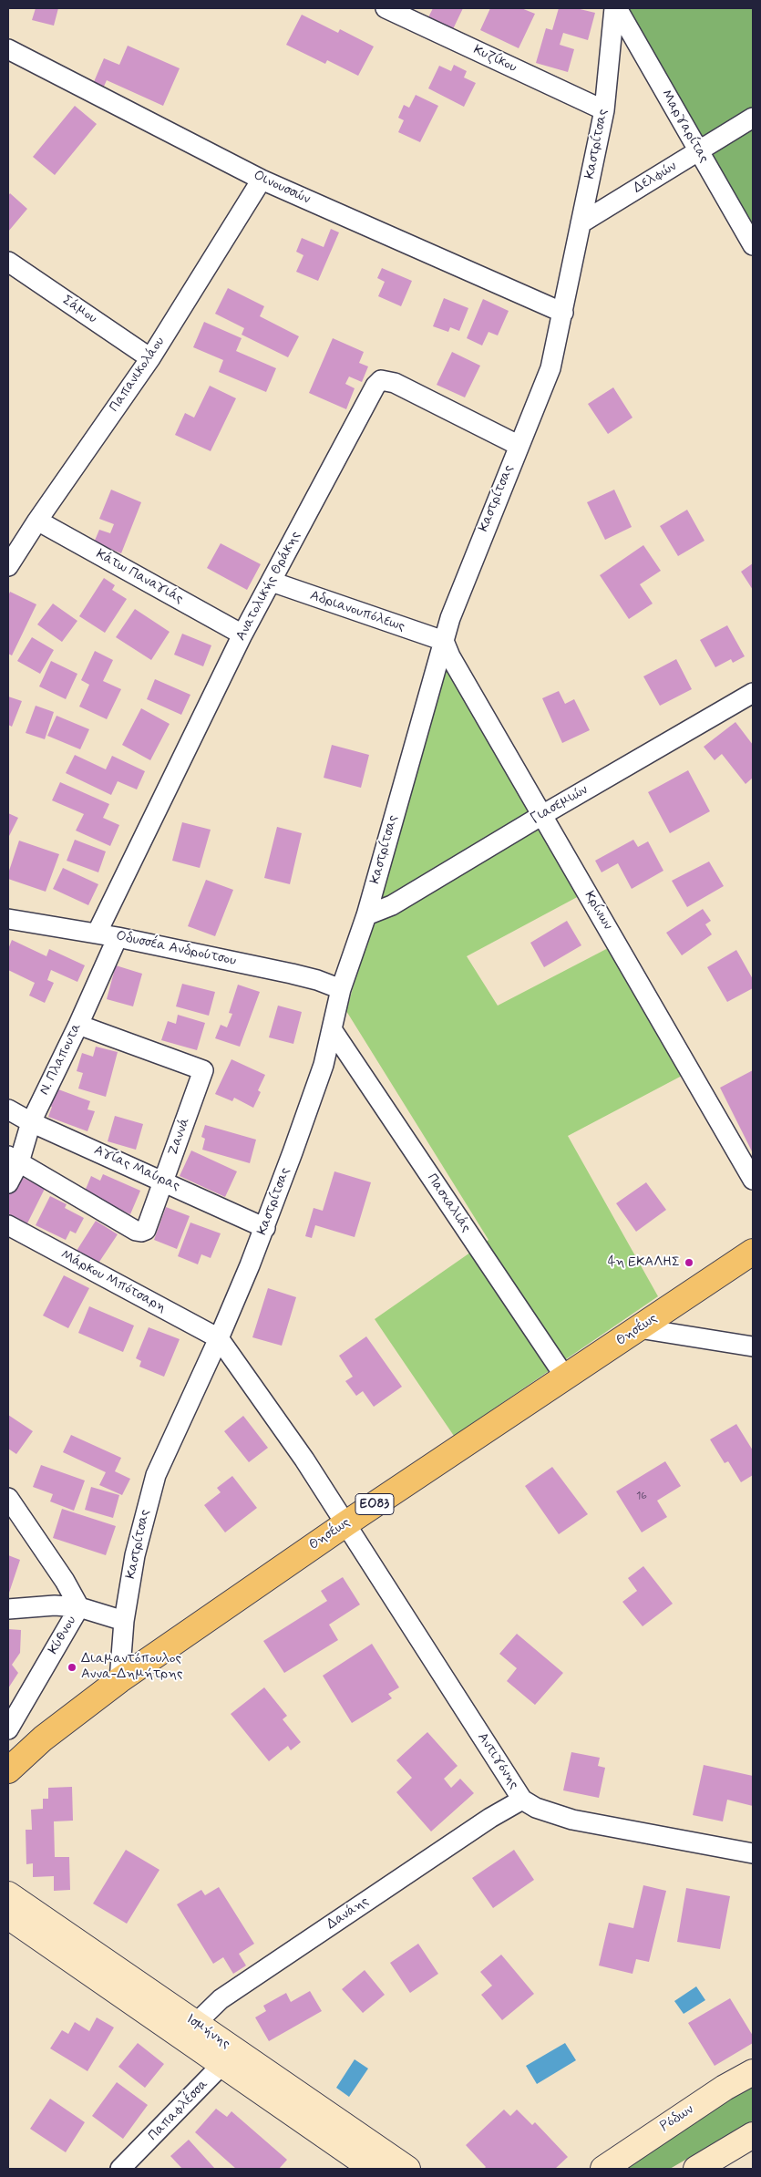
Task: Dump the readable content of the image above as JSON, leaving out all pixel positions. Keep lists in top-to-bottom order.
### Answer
{
  "streets": {
    "main road": ["Θησέως", "ΕΟ83"],
    "street": [
      "Κυζίκου",
      "Μαργαρίτας",
      "Καστρίτσας",
      "Δελφών",
      "Οινουσσών",
      "Σάμου",
      "Παπανικολάου",
      "Κάτω Παναγιάς",
      "Ανατολικής Θράκης",
      "Αδριανουπόλεως",
      "Γιασεμιών",
      "Κρίνων",
      "Οδυσσέα Ανδρούτσου",
      "Ν. Πλαπουτα",
      "Ζαννά",
      "Αγίας Μαύρας",
      "Πασχαλιάς",
      "Μάρκου Μπότσαρη",
      "Κύθνου",
      "Αντιγόνης",
      "Δανάης",
      "Ισμήνης",
      "Παπαφλέσσα",
      "Ρόδων"
    ]
  },
  "crossings": [
    ["Κυζίκου", "Καστρίτσας"],
    ["Μαργαρίτας", "Καστρίτσας"],
    ["Μαργαρίτας", "Δελφών"],
    ["Καστρίτσας", "Δελφών"],
    ["Καστρίτσας", "Οινουσσών"],
    ["Καστρίτσας", "Ανατολικής Θράκης"],
    ["Καστρίτσας", "Αδριανουπόλεως"],
    ["Καστρίτσας", "Γιασεμιών"],
    ["Καστρίτσας", "Κρίνων"],
    ["Καστρίτσας", "Οδυσσέα Ανδρούτσου"],
    ["Καστρίτσας", "Αγίας Μαύρας"],
    ["Καστρίτσας", "Πασχαλιάς"],
    ["Καστρίτσας", "Μάρκου Μπότσαρη"],
    ["Καστρίτσας", "Θησέως"],
    ["Καστρίτσας", "Αντιγόνης"],
    ["Οινουσσών", "Παπανικολάου"],
    ["Σάμου", "Παπανικολάου"],
    ["Παπανικολάου", "Κάτω Παναγιάς"],
    ["Κάτω Παναγιάς", "Ανατολικής Θράκης"],
    ["Ανατολικής Θράκης", "Αδριανουπόλεως"],
    ["Ανατολικής Θράκης", "Οδυσσέα Ανδρούτσου"],
    ["Αδριανουπόλεως", "Κρίνων"],
    ["Γιασεμιών", "Κρίνων"],
    ["Οδυσσέα Ανδρούτσου", "Ν. Πλαπουτα"],
    ["Ν. Πλαπουτα", "Ζαννά"],
    ["Ν. Πλαπουτα", "Αγίας Μαύρας"],
    ["Ζαννά", "Αγίας Μαύρας"],
    ["Πασχαλιάς", "Θησέως"],
    ["Μάρκου Μπότσαρη", "Αντιγόνης"],
    ["Θησέως", "Αντιγόνης"],
    ["Αντιγόνης", "Δανάης"],
    ["Δανάης", "Ισμήνης"],
    ["Ισμήνης", "Παπαφλέσσα"]
  ],
  "places": ["4η ΕΚΑΛΗΣ", "Διαμαντόπουλος Αννα-Δημήτρης"],
  "house_numbers": ["16"]
}
